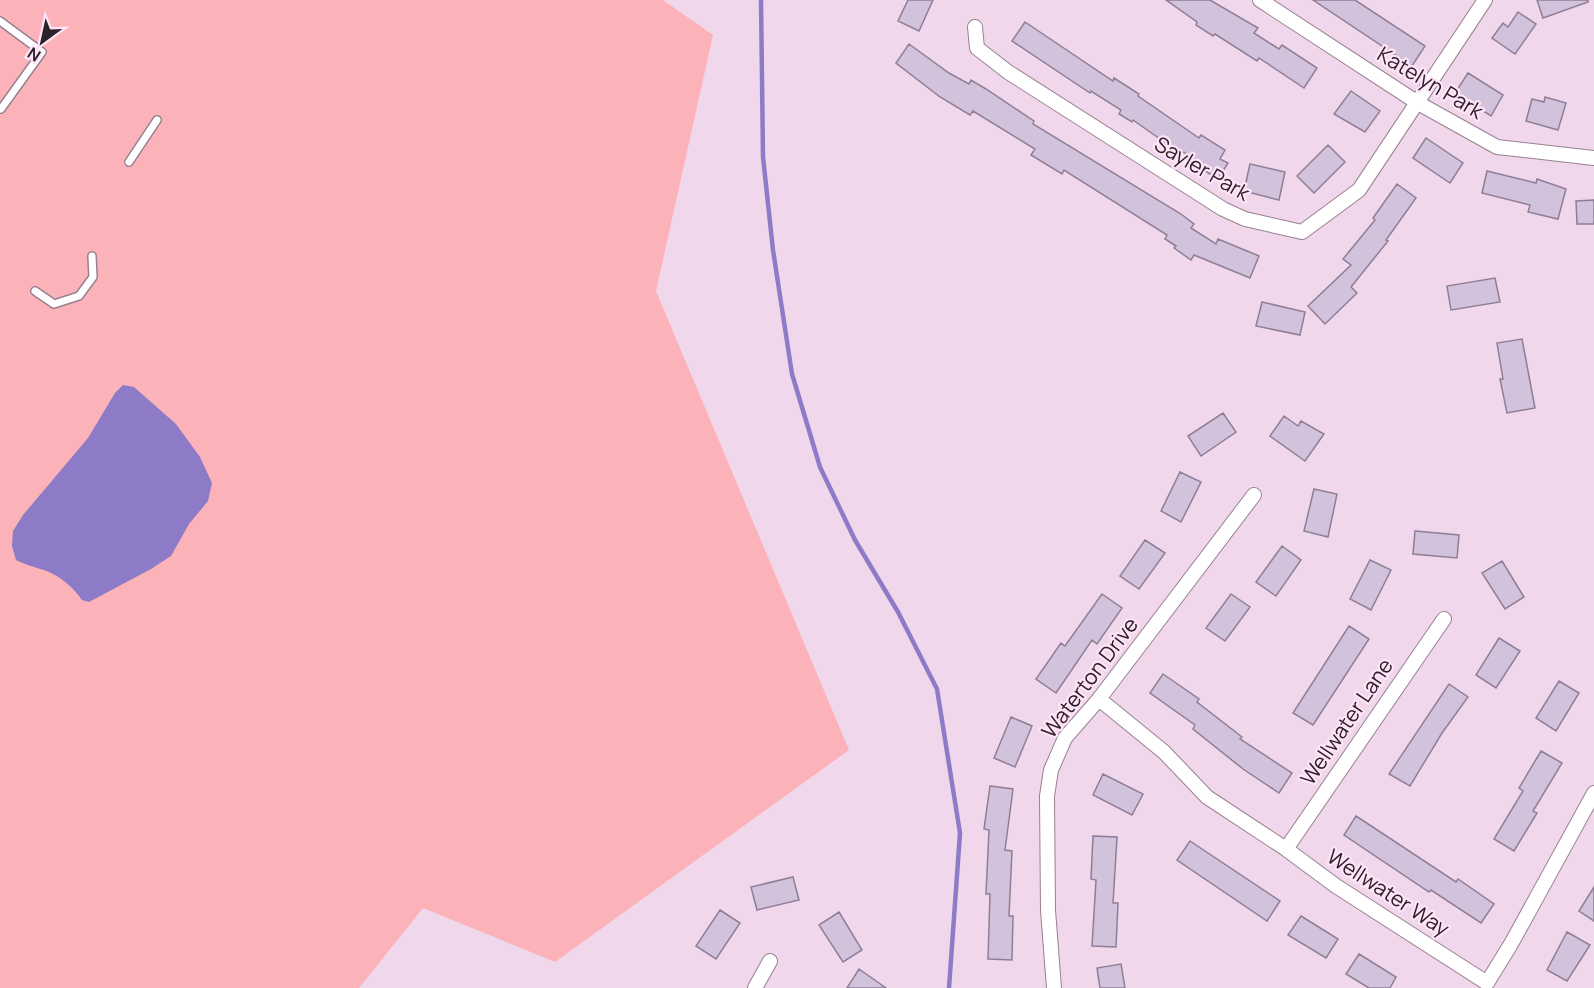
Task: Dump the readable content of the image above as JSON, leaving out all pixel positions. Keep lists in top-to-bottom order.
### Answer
{
  "streets": {
    "street": [
      "Katelyn Park",
      "Sayler Park",
      "Waterton Drive",
      "Wellwater Lane",
      "Wellwater Way"
    ]
  },
  "crossings": [
    ["Katelyn Park", "Sayler Park"],
    ["Waterton Drive", "Wellwater Way"],
    ["Wellwater Lane", "Wellwater Way"]
  ],
  "north": "bottom left"
}
